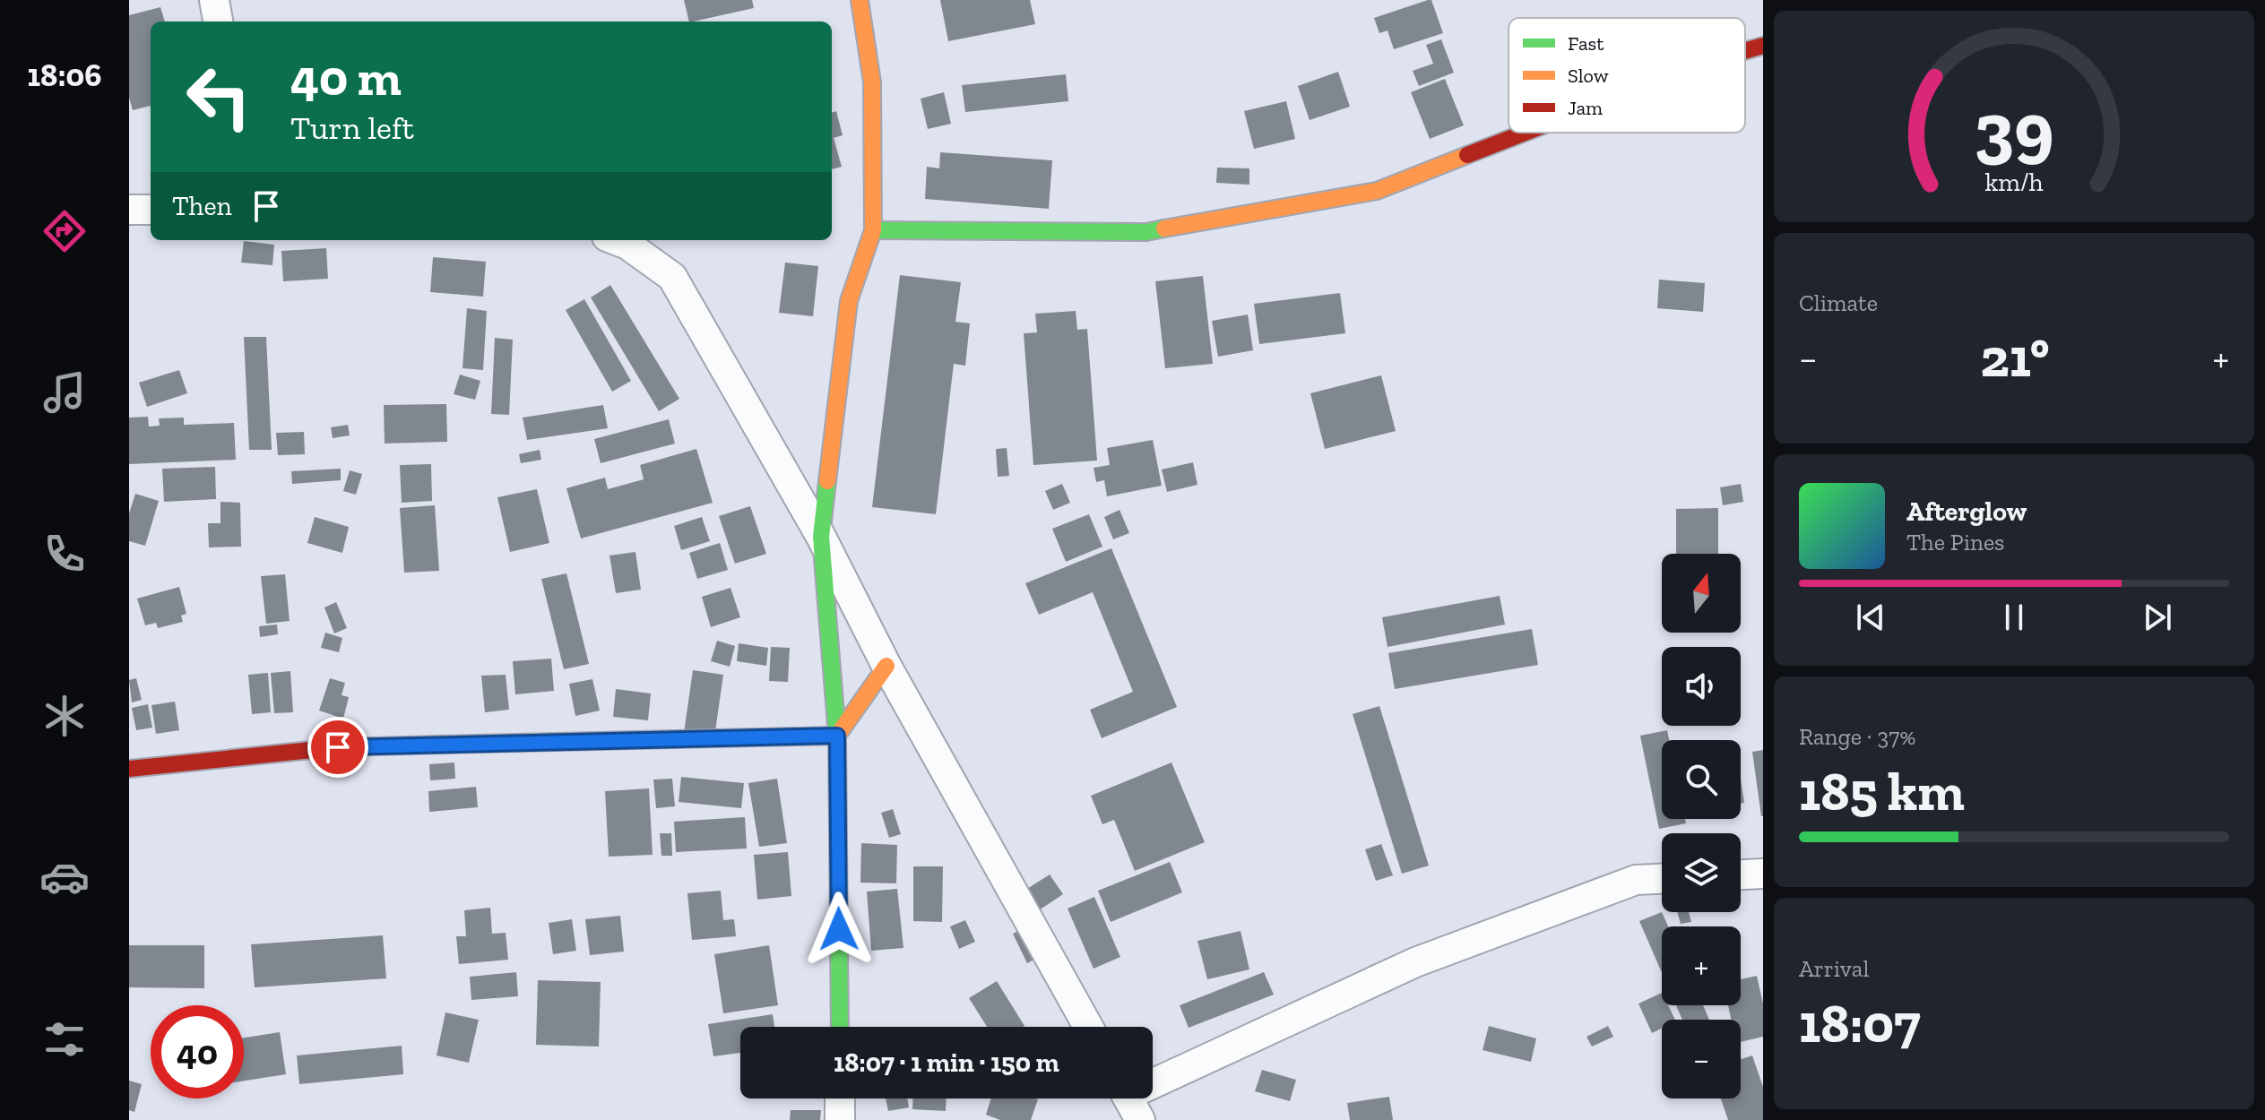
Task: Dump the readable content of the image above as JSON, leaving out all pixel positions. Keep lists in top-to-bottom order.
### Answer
{
  "legend": ["Fast", "Slow", "Jam"],
  "north": "top",
  "page": {
    "tabs": "18:06",
    "turn": ["40 m", "Turn left"],
    "then": "Then",
    "tile": [
      "Climate",
      ["Range · 37%", "185 km"],
      ["Arrival", "18:07"]
    ],
    "heat": ["−", "21°", "+"],
    "song": ["Afterglow", "The Pines"],
    "map_buttons": ["+", "−"],
    "limit": "40",
    "trip": "18:07 · 1 min · 150 m",
    "gauge": ["39", "km/h"]
  }
}
